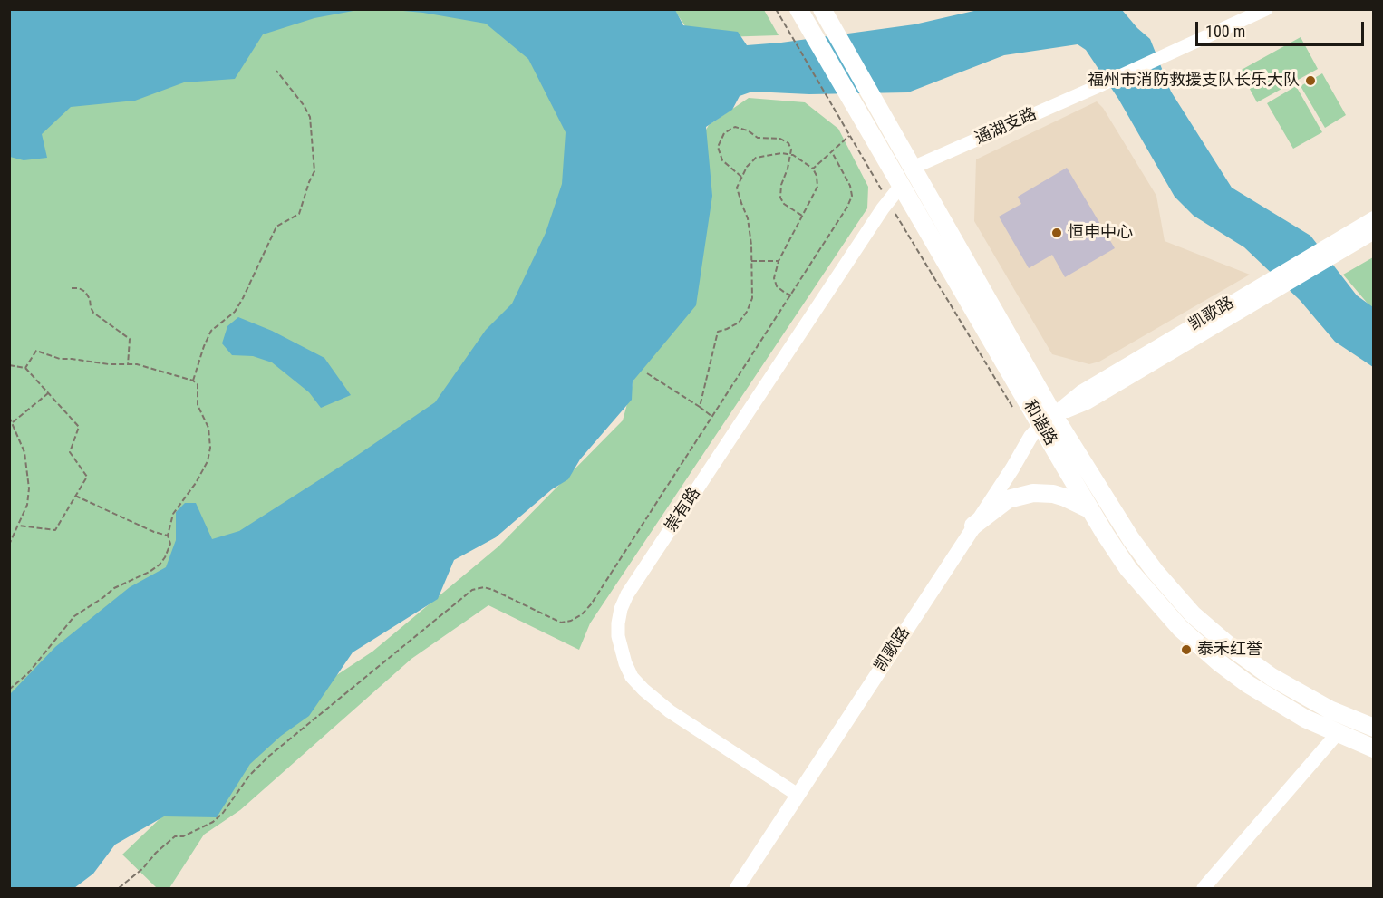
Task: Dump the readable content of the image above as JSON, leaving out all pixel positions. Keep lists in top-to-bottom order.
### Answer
{
  "streets": {
    "main road": ["凯歌路", "和谐路"],
    "street": ["通湖支路", "崇有路"]
  },
  "crossings": [
    ["通湖支路", "和谐路"],
    ["凯歌路", "和谐路"],
    ["凯歌路", "崇有路"],
    ["和谐路", "崇有路"]
  ],
  "places": ["福州市消防救援支队长乐大队", "恒申中心", "泰禾红誉"],
  "scale_bar": "100 m"
}
